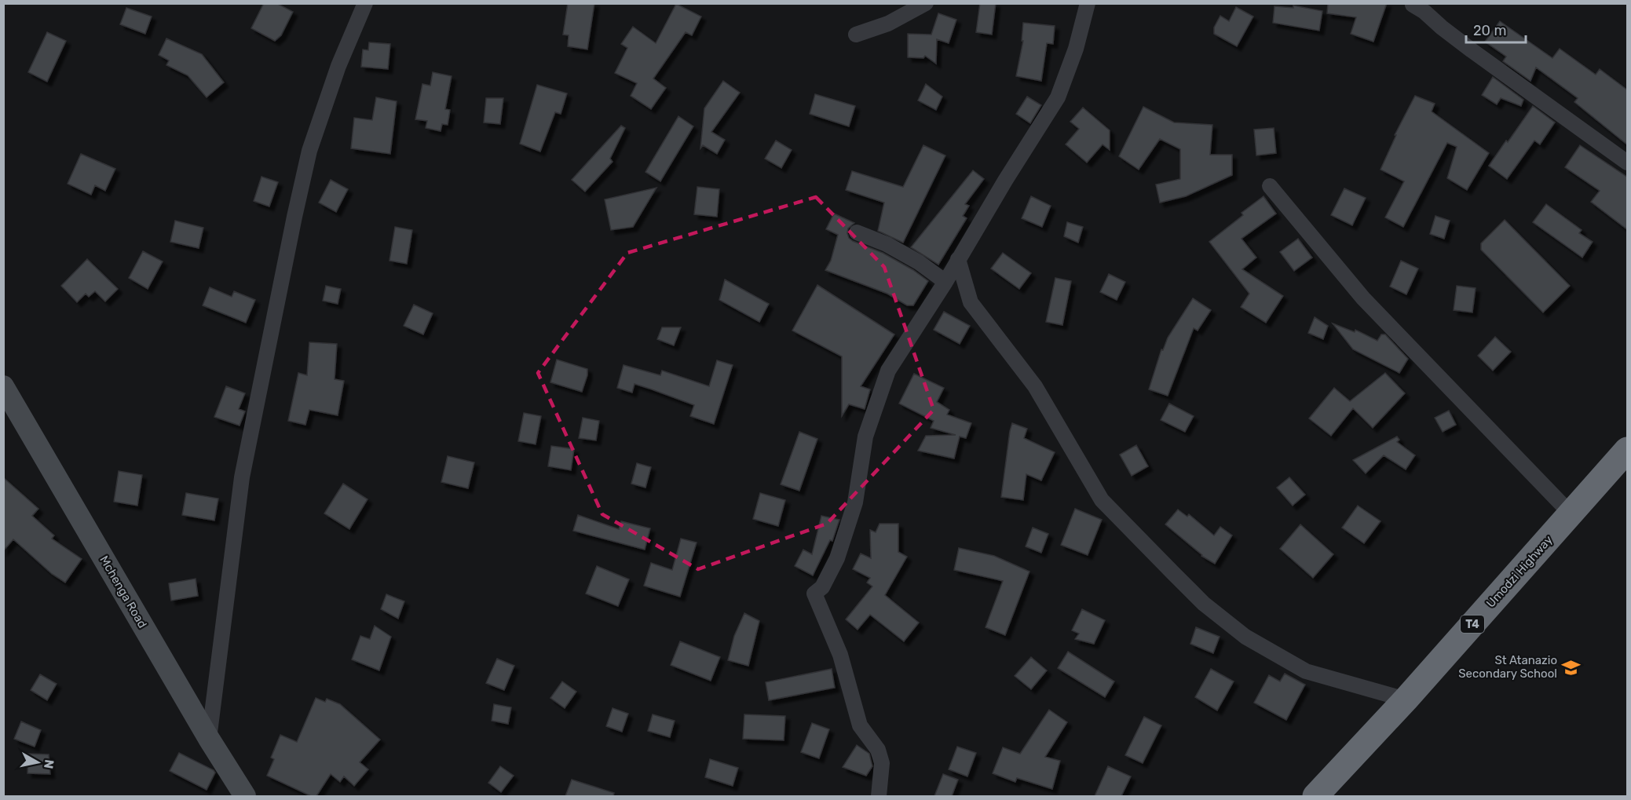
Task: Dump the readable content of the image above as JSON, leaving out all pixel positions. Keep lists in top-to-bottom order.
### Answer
{
  "streets": {
    "highway": ["Umodzi Highway", "T4"],
    "street": ["Mchenga Road"]
  },
  "places": {
    "school or university": ["St Atanazio Secondary School"]
  },
  "scale_bar": "20 m",
  "north": "right"
}
